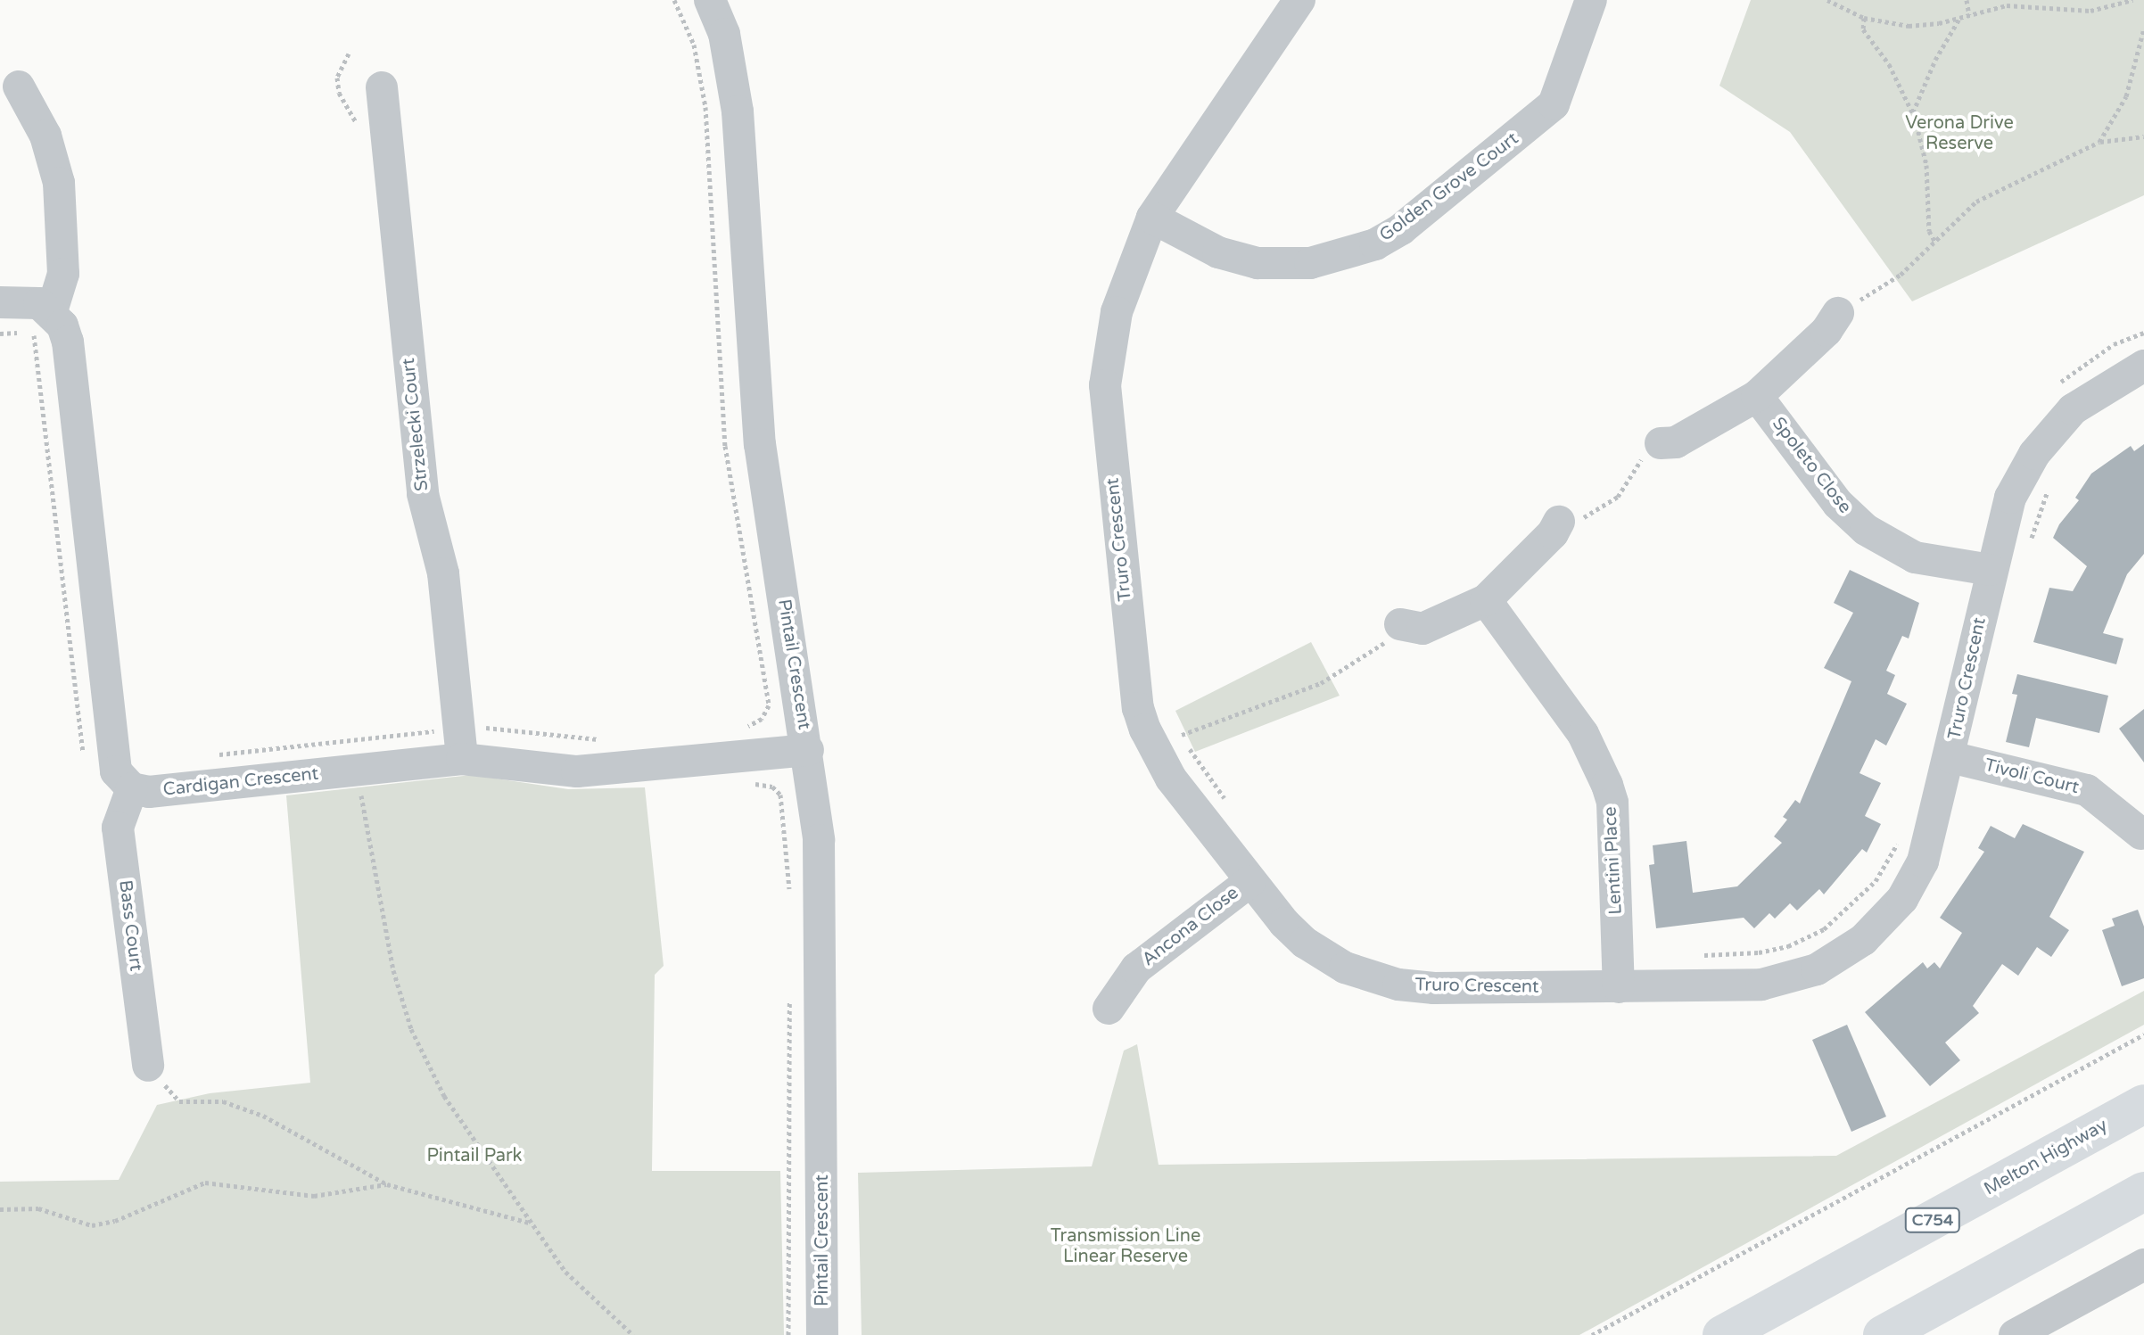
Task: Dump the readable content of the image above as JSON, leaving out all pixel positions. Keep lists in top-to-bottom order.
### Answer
{
  "streets": {
    "highway": ["Melton Highway", "C754"],
    "street": [
      "Golden Grove Court",
      "Strzelecki Court",
      "Spoleto Close",
      "Truro Crescent",
      "Pintail Crescent",
      "Tivoli Court",
      "Cardigan Crescent",
      "Lentini Place",
      "Bass Court",
      "Ancona Close"
    ]
  },
  "crossings": [
    ["Golden Grove Court", "Truro Crescent"],
    ["Strzelecki Court", "Cardigan Crescent"],
    ["Spoleto Close", "Truro Crescent"],
    ["Truro Crescent", "Tivoli Court"],
    ["Truro Crescent", "Lentini Place"],
    ["Truro Crescent", "Ancona Close"],
    ["Pintail Crescent", "Cardigan Crescent"],
    ["Cardigan Crescent", "Bass Court"]
  ],
  "parks": ["Verona Drive Reserve", "Pintail Park", "Transmission Line Linear Reserve"]
}
